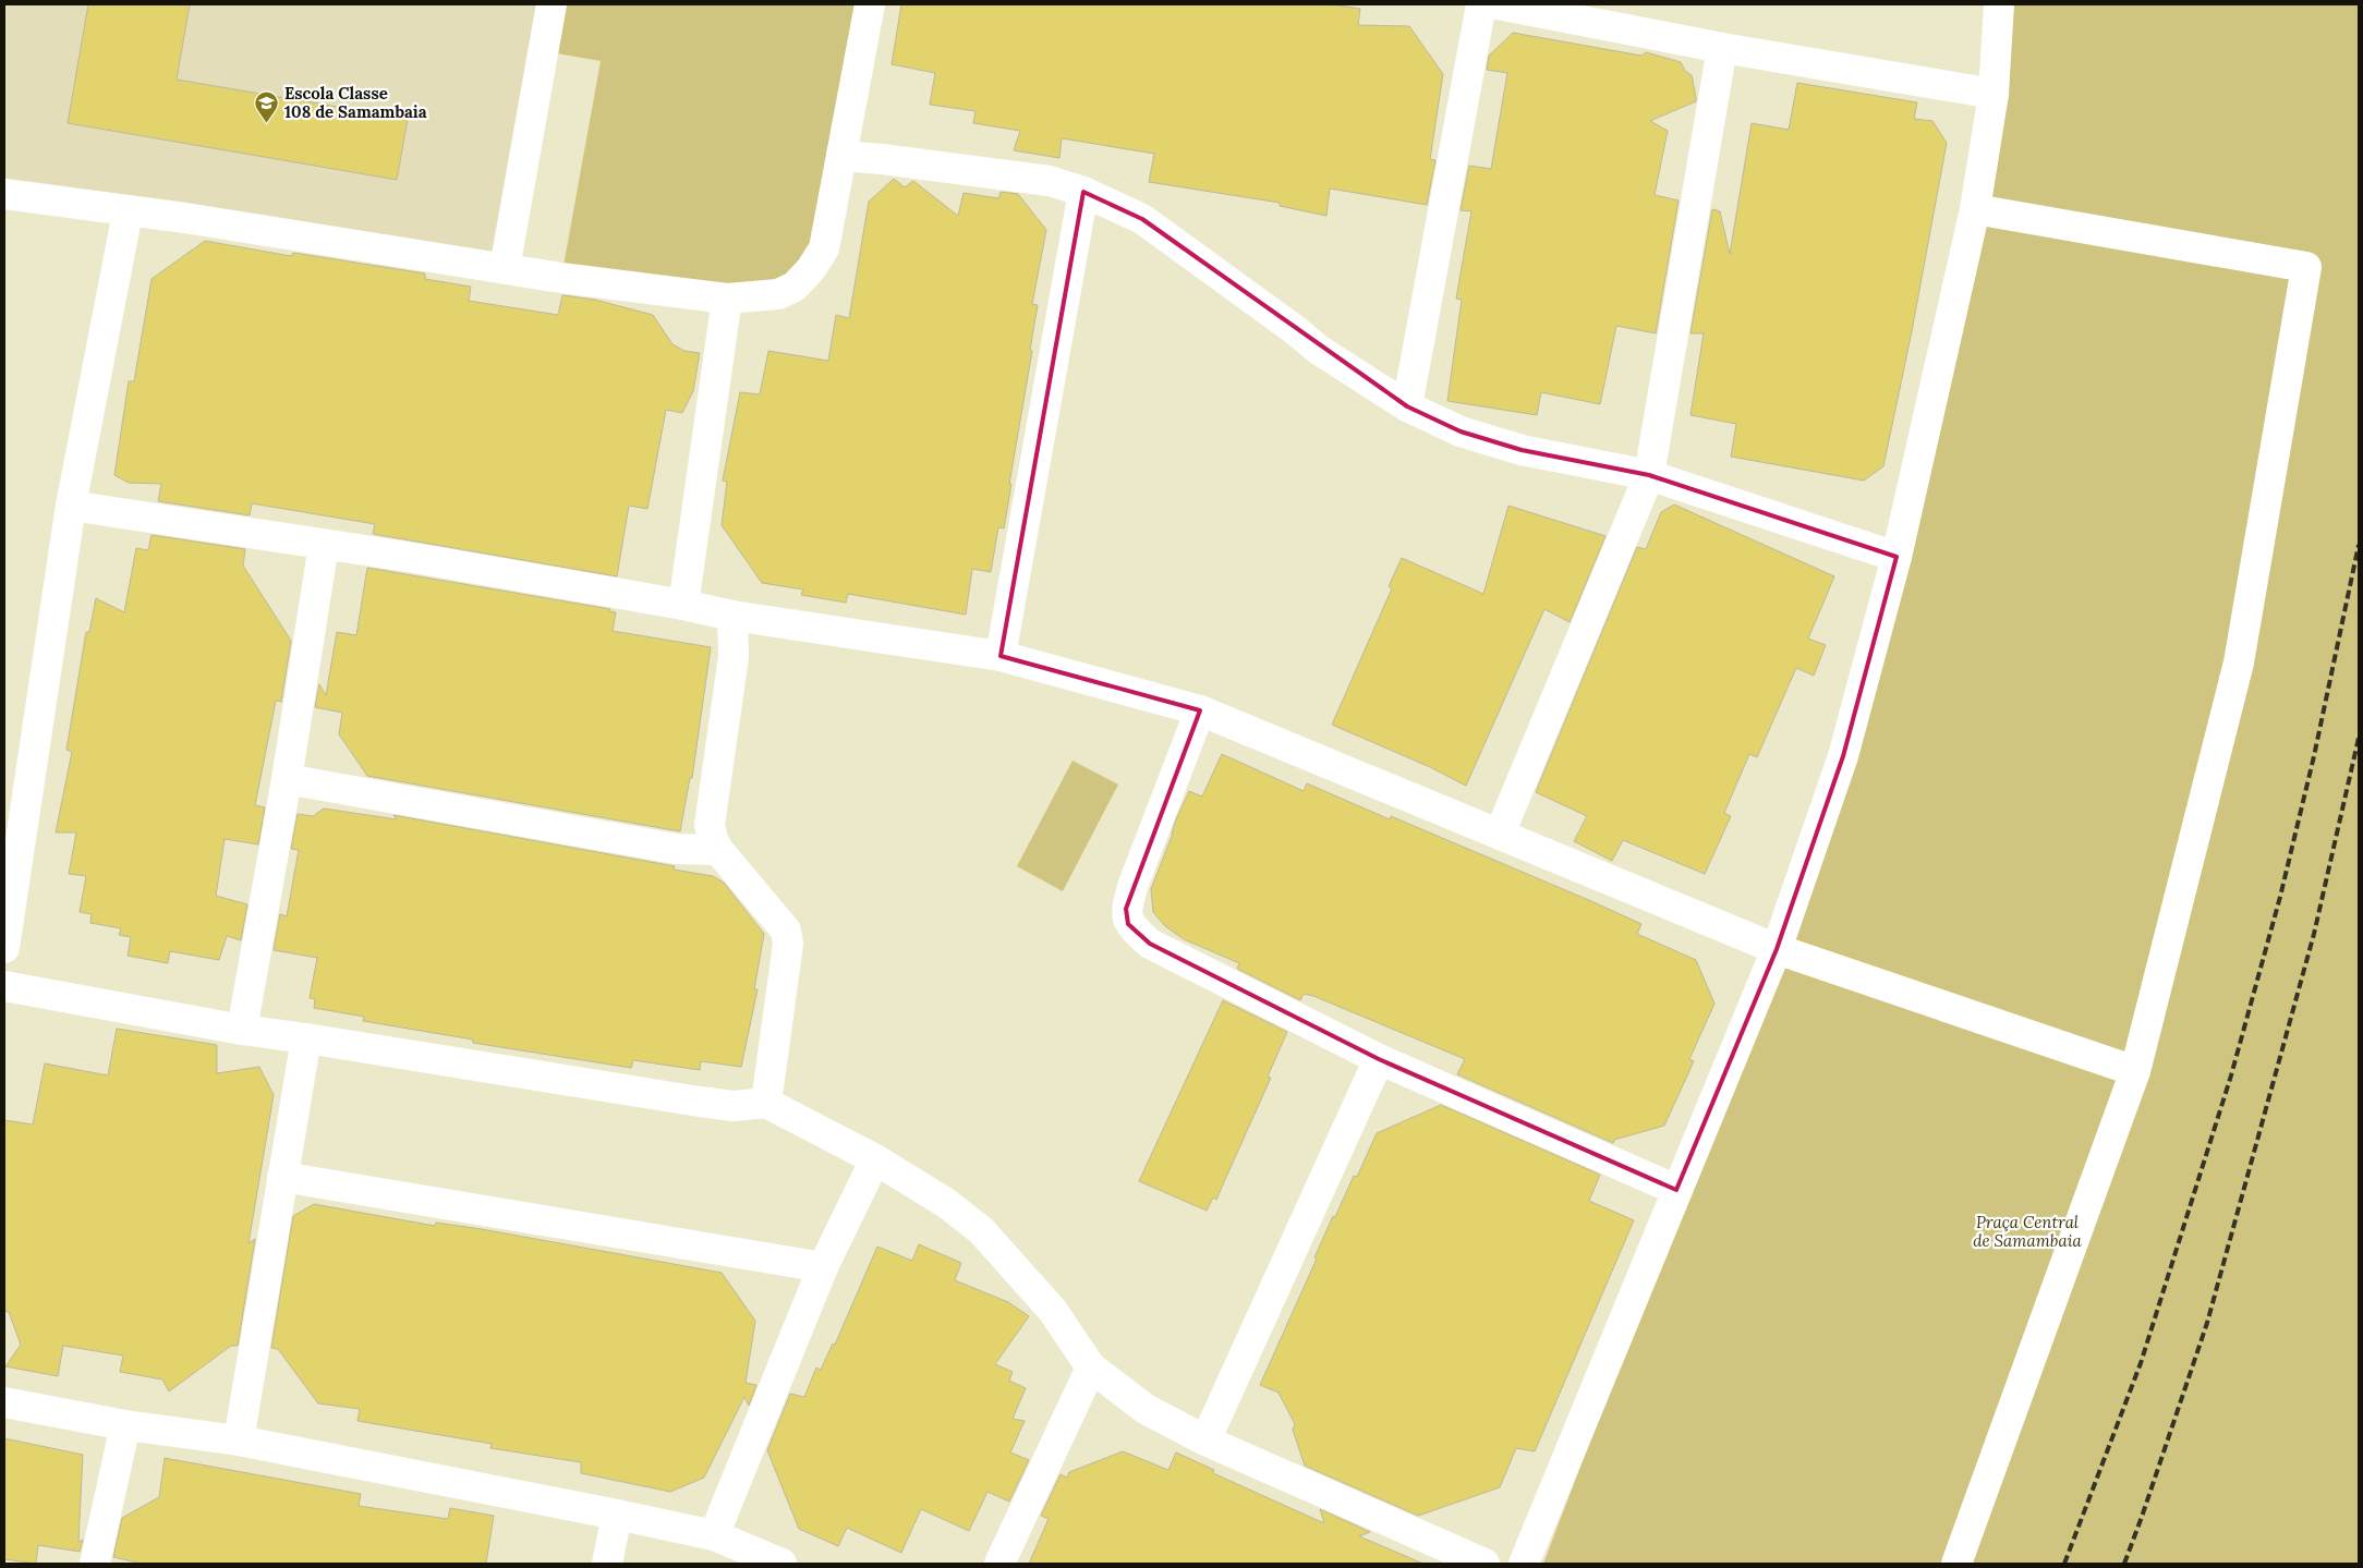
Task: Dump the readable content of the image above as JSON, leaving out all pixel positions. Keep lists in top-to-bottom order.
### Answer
{
  "parks": ["Praça Central de Samambaia"],
  "places": {
    "school or university": ["Escola Classe 108 de Samambaia"]
  }
}
